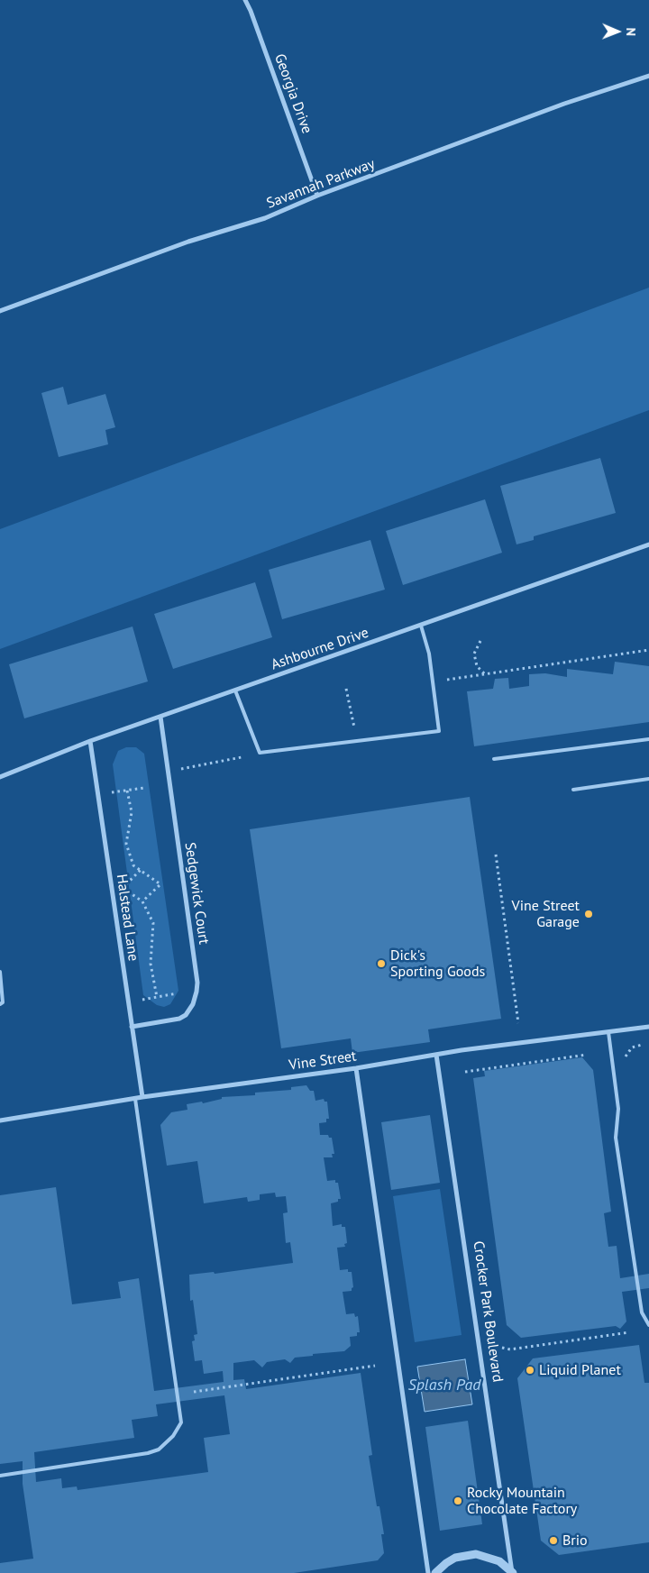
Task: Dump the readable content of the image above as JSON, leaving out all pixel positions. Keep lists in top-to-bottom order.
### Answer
{
  "streets": {
    "street": [
      "Georgia Drive",
      "Savannah Parkway",
      "Ashbourne Drive",
      "Sedgewick Court",
      "Halstead Lane",
      "Vine Street",
      "Crocker Park Boulevard"
    ]
  },
  "crossings": [
    ["Georgia Drive", "Savannah Parkway"],
    ["Ashbourne Drive", "Sedgewick Court"],
    ["Ashbourne Drive", "Halstead Lane"],
    ["Sedgewick Court", "Halstead Lane"],
    ["Halstead Lane", "Vine Street"],
    ["Vine Street", "Crocker Park Boulevard"]
  ],
  "water": ["Splash Pad"],
  "places": [
    "Vine Street Garage",
    "Dick's Sporting Goods",
    "Liquid Planet",
    "Rocky Mountain Chocolate Factory",
    "Brio"
  ],
  "north": "right"
}
